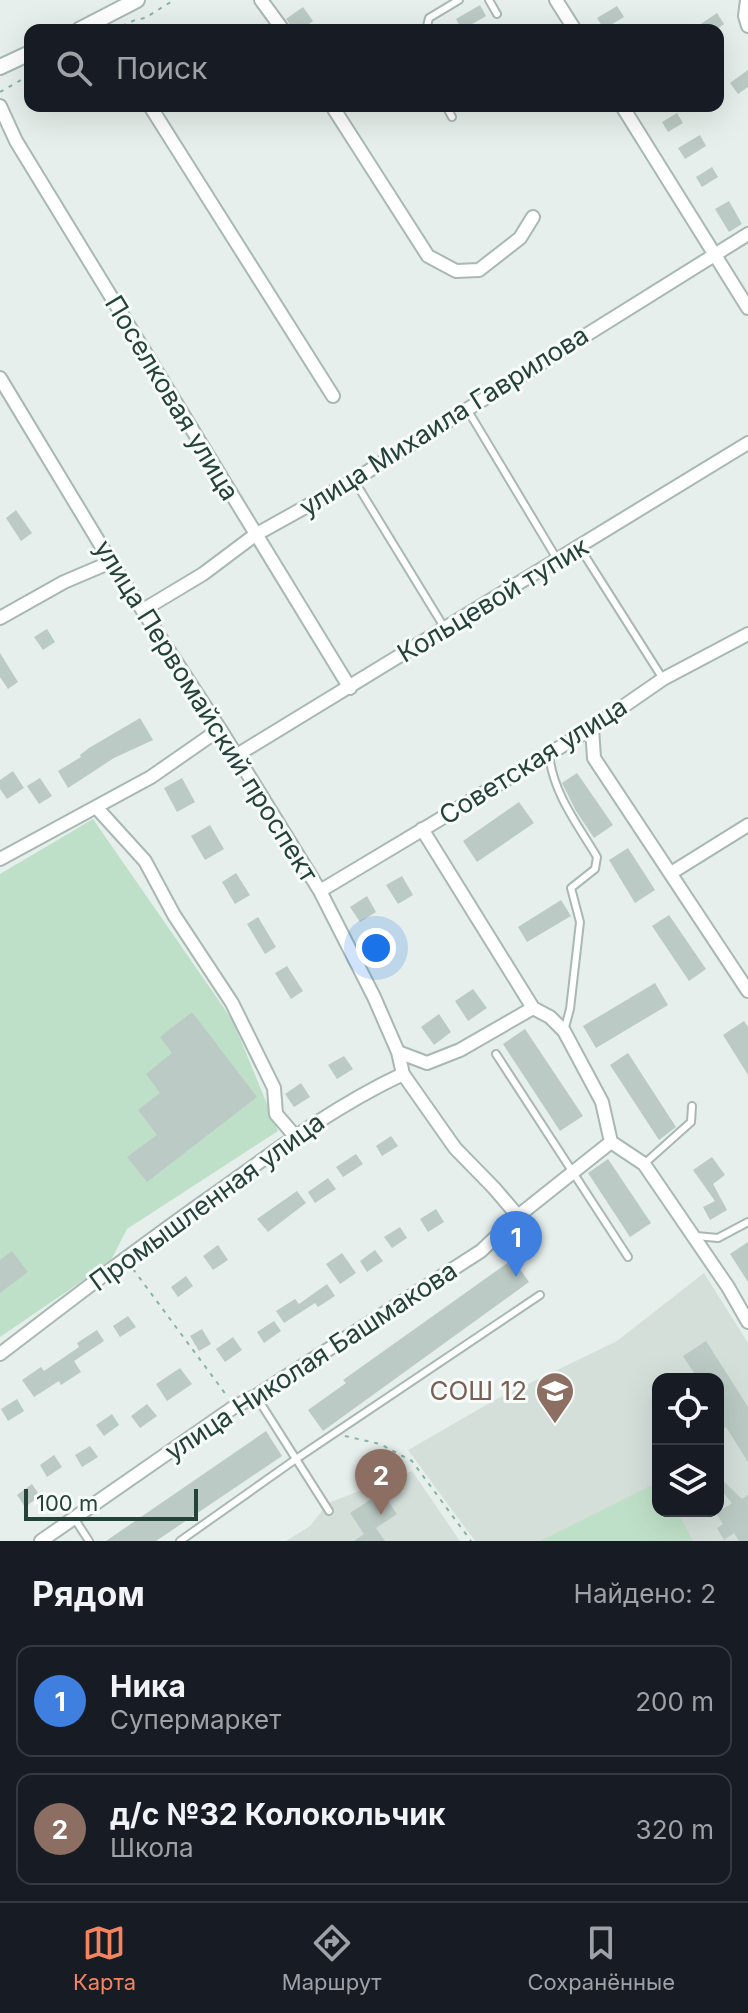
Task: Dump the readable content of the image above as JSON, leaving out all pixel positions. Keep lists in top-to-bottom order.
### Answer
{
  "streets": {
    "street": [
      "Поселковая улица",
      "улица Михаила Гаврилова",
      "Кольцевой тупик",
      "улица Первомайский проспект",
      "Советская улица",
      "Промышленная улица",
      "улица Николая Башмакова"
    ]
  },
  "crossings": [
    ["Поселковая улица", "улица Михаила Гаврилова"],
    ["Поселковая улица", "Кольцевой тупик"],
    ["улица Михаила Гаврилова", "улица Первомайский проспект"],
    ["Кольцевой тупик", "улица Первомайский проспект"],
    ["улица Первомайский проспект", "Советская улица"]
  ],
  "places": {
    "school or university": ["СОШ 12"]
  },
  "scale_bar": "100 m",
  "page": {
    "search": "Поиск",
    "pins": ["1", "2"],
    "scale": "100 m",
    "heading": ["Рядом", "Найдено: 2"],
    "list": [
      {
        "mark": "1",
        "name": "Ника",
        "note": "Супермаркет",
        "value": "200 m"
      },
      {
        "mark": "2",
        "name": "д/с №32 Колокольчик",
        "note": "Школа",
        "value": "320 m"
      }
    ],
    "nav": ["Карта", "Маршрут", "Сохранённые"]
  }
}
